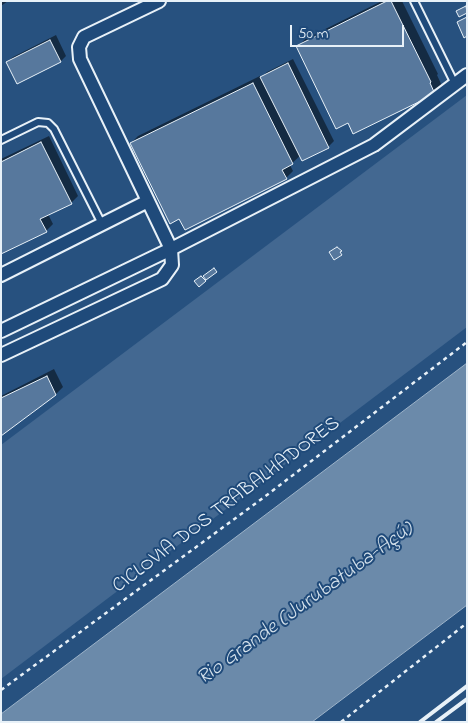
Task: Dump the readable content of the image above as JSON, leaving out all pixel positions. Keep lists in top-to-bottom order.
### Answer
{
  "streets": {
    "path": ["CICLOVIA DOS TRABALHADORES"]
  },
  "water": ["Rio Grande (Jurubatuba-Açú)"],
  "scale_bar": "50 m"
}
